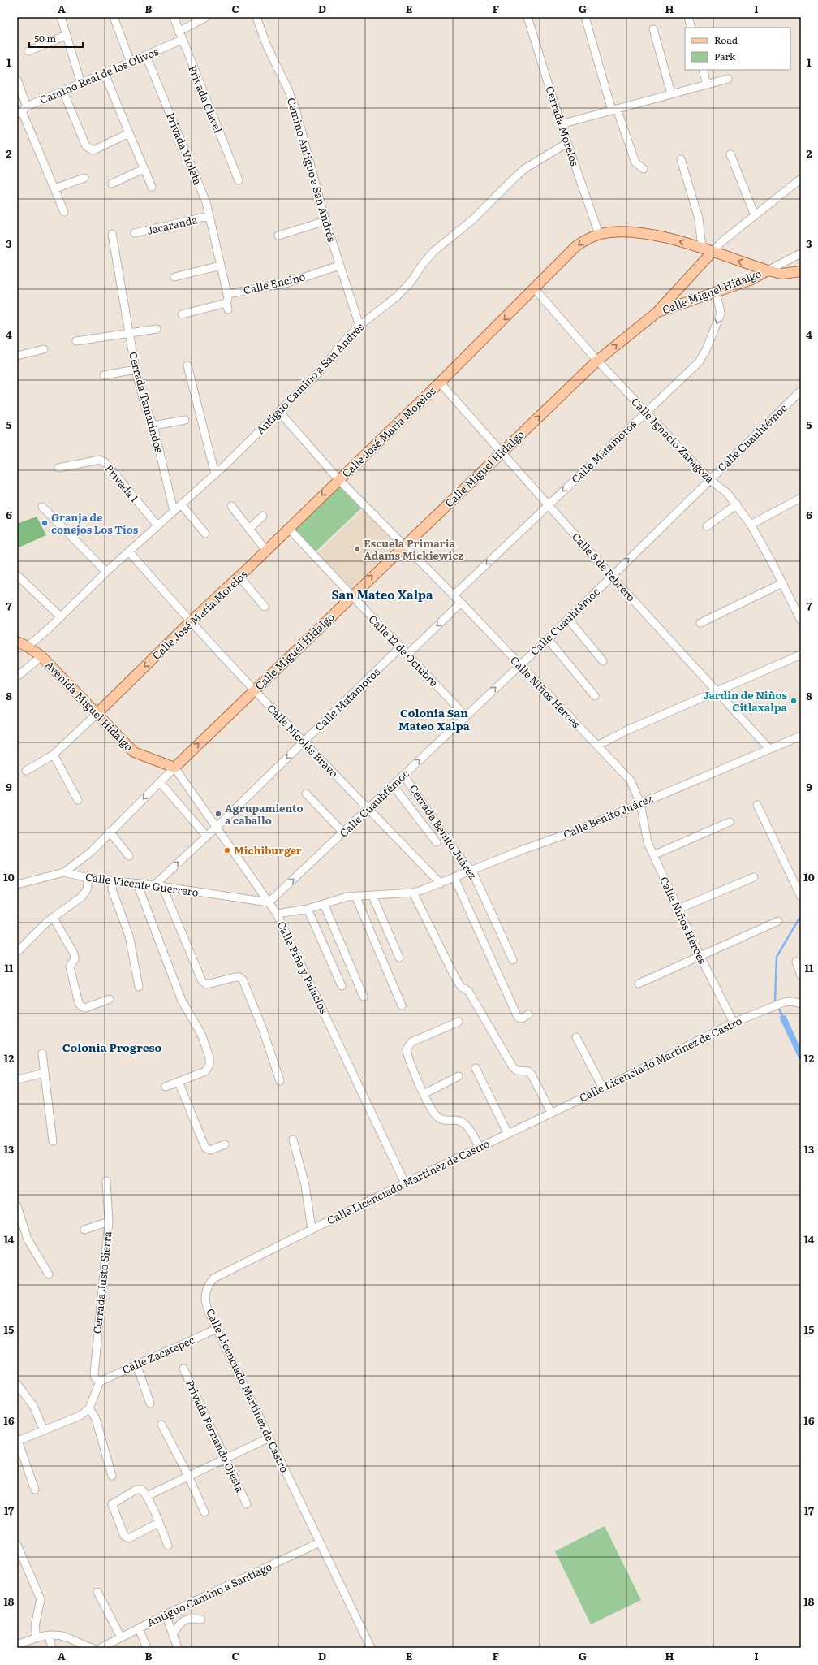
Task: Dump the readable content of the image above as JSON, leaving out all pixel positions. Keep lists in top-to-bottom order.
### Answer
{
  "streets": {
    "main road": ["Calle Miguel Hidalgo", "Calle José María Morelos", "Avenida Miguel Hidalgo"],
    "street": [
      "Camino Real de los Olivos",
      "Privada Clavel",
      "Cerrada Morelos",
      "Privada Violeta",
      "Camino Antiguo a San Andrés",
      "Jacaranda",
      "Calle Encino",
      "Antiguo Camino a San Andrés",
      "Cerrada Tamarindos",
      "Calle Cuauhtémoc",
      "Calle Ignacio Zaragoza",
      "Calle Matamoros",
      "Privada 1",
      "Calle 5 de Febrero",
      "Calle 12 de Octubre",
      "Calle Niños Héroes",
      "Calle Nicolás Bravo",
      "Calle Benito Juárez",
      "Cerrada Benito Juárez",
      "Calle Vicente Guerrero",
      "Calle Piña y Palacios",
      "Calle Licenciado Martínez de Castro",
      "Cerrada Justo Sierra",
      "Calle Zacatepec",
      "Privada Fernando Ojesta",
      "Antiguo Camino a Santiago"
    ]
  },
  "crossings": [
    ["Camino Real de los Olivos", "Privada Clavel"],
    ["Camino Real de los Olivos", "Privada Violeta"],
    ["Cerrada Morelos", "Antiguo Camino a San Andrés"],
    ["Cerrada Morelos", "Calle José María Morelos"],
    ["Privada Violeta", "Jacaranda"],
    ["Privada Violeta", "Calle Encino"],
    ["Camino Antiguo a San Andrés", "Calle Encino"],
    ["Camino Antiguo a San Andrés", "Antiguo Camino a San Andrés"],
    ["Calle Miguel Hidalgo", "Calle José María Morelos"],
    ["Calle Miguel Hidalgo", "Calle Ignacio Zaragoza"],
    ["Calle Miguel Hidalgo", "Calle Matamoros"],
    ["Calle Miguel Hidalgo", "Calle 5 de Febrero"],
    ["Calle Miguel Hidalgo", "Calle 12 de Octubre"],
    ["Calle Miguel Hidalgo", "Calle Niños Héroes"],
    ["Calle Miguel Hidalgo", "Avenida Miguel Hidalgo"],
    ["Calle Miguel Hidalgo", "Calle Nicolás Bravo"],
    ["Calle Miguel Hidalgo", "Calle Vicente Guerrero"],
    ["Calle Miguel Hidalgo", "Calle Piña y Palacios"],
    ["Antiguo Camino a San Andrés", "Cerrada Tamarindos"],
    ["Antiguo Camino a San Andrés", "Privada 1"],
    ["Antiguo Camino a San Andrés", "Calle Niños Héroes"],
    ["Antiguo Camino a San Andrés", "Avenida Miguel Hidalgo"],
    ["Antiguo Camino a San Andrés", "Calle Nicolás Bravo"],
    ["Calle José María Morelos", "Calle Ignacio Zaragoza"],
    ["Calle José María Morelos", "Calle 5 de Febrero"],
    ["Calle José María Morelos", "Calle 12 de Octubre"],
    ["Calle José María Morelos", "Calle Niños Héroes"],
    ["Calle José María Morelos", "Avenida Miguel Hidalgo"],
    ["Calle José María Morelos", "Calle Nicolás Bravo"],
    ["Calle Cuauhtémoc", "Calle Ignacio Zaragoza"],
    ["Calle Cuauhtémoc", "Calle 5 de Febrero"],
    ["Calle Cuauhtémoc", "Calle 12 de Octubre"],
    ["Calle Cuauhtémoc", "Calle Niños Héroes"],
    ["Calle Cuauhtémoc", "Calle Nicolás Bravo"],
    ["Calle Cuauhtémoc", "Cerrada Benito Juárez"],
    ["Calle Cuauhtémoc", "Calle Vicente Guerrero"],
    ["Calle Cuauhtémoc", "Calle Piña y Palacios"],
    ["Calle Ignacio Zaragoza", "Calle Matamoros"],
    ["Calle Matamoros", "Calle 5 de Febrero"],
    ["Calle Matamoros", "Calle 12 de Octubre"],
    ["Calle Matamoros", "Calle Niños Héroes"],
    ["Calle Matamoros", "Calle Nicolás Bravo"],
    ["Calle Matamoros", "Calle Vicente Guerrero"],
    ["Calle Matamoros", "Calle Piña y Palacios"],
    ["Calle 5 de Febrero", "Calle Benito Juárez"],
    ["Calle Niños Héroes", "Calle Benito Juárez"],
    ["Calle Niños Héroes", "Calle Licenciado Martínez de Castro"],
    ["Avenida Miguel Hidalgo", "Calle Piña y Palacios"],
    ["Calle Nicolás Bravo", "Calle Benito Juárez"],
    ["Calle Benito Juárez", "Cerrada Benito Juárez"],
    ["Calle Benito Juárez", "Calle Piña y Palacios"],
    ["Calle Vicente Guerrero", "Calle Piña y Palacios"],
    ["Calle Piña y Palacios", "Calle Licenciado Martínez de Castro"],
    ["Calle Licenciado Martínez de Castro", "Calle Zacatepec"],
    ["Calle Licenciado Martínez de Castro", "Antiguo Camino a Santiago"],
    ["Cerrada Justo Sierra", "Calle Zacatepec"]
  ],
  "one_way": ["Calle José María Morelos", "Calle Cuauhtémoc"],
  "districts": ["San Mateo Xalpa", "Colonia San Mateo Xalpa", "Colonia Progreso"],
  "places": [
    "Granja de conejos Los Tíos",
    "Escuela Primaria Adams Mickiewicz",
    "Jardin de Niños Citlaxalpa",
    "Agrupamiento a caballo",
    "Michiburger"
  ],
  "legend": ["Road", "Park"],
  "scale_bar": "50 m",
  "grid": {
    "columns": [
      "A",
      "B",
      "C",
      "D",
      "E",
      "F",
      "G",
      "H",
      "I"
    ],
    "rows": [
      "1",
      "2",
      "3",
      "4",
      "5",
      "6",
      "7",
      "8",
      "9",
      "10",
      "11",
      "12",
      "13",
      "14",
      "15",
      "16",
      "17",
      "18"
    ]
  }
}
